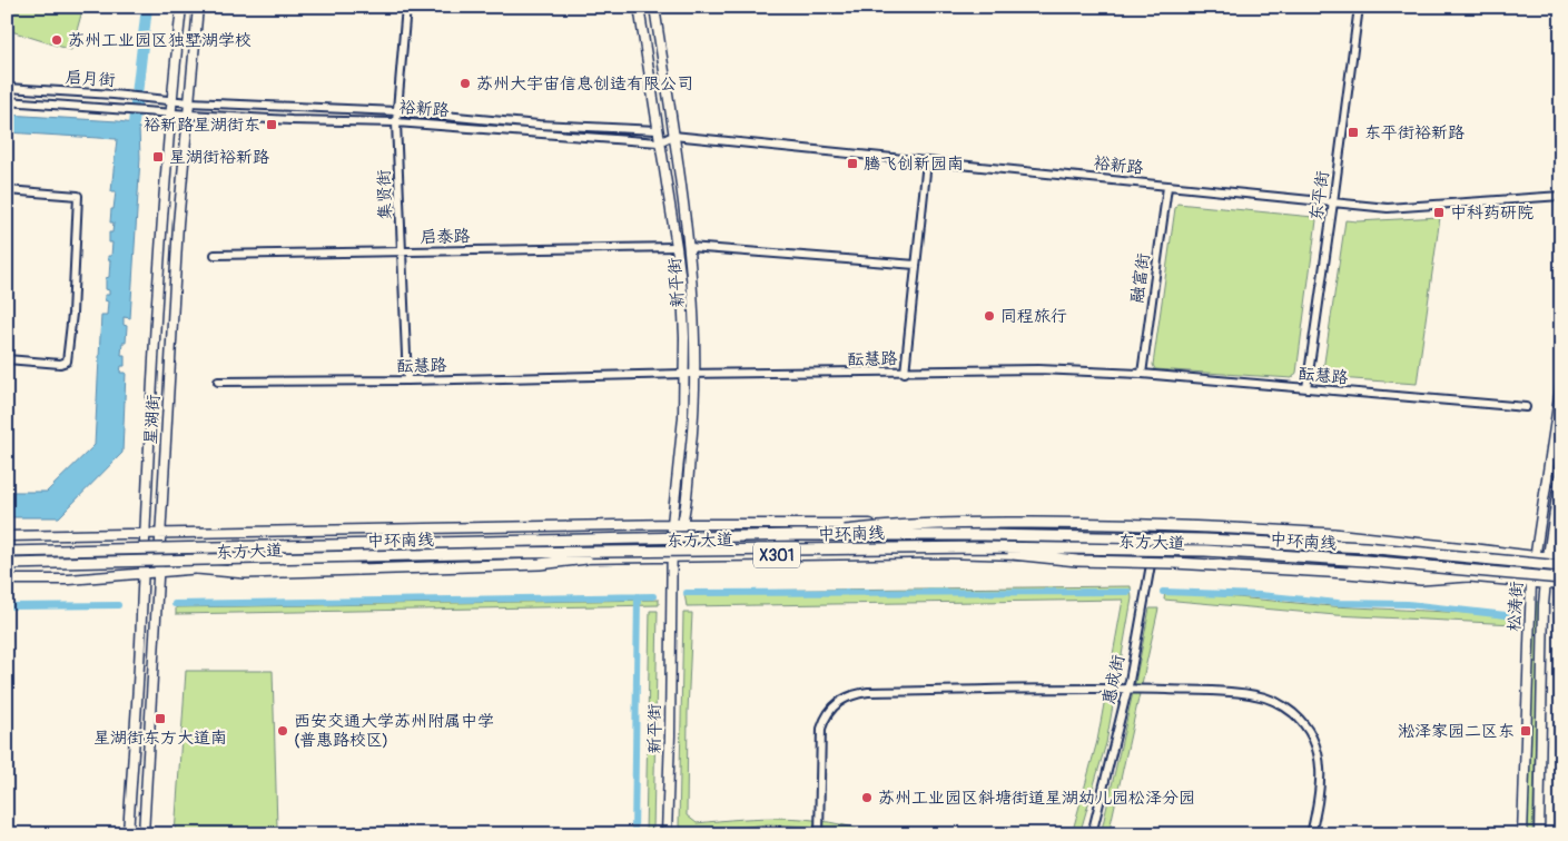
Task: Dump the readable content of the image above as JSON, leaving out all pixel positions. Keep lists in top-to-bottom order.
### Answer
{
  "streets": {
    "highway": ["中环南线"],
    "main road": [
      "裕新路",
      "新平街",
      "星湖街",
      "东方大道",
      "X301",
      "松涛街"
    ],
    "street": [
      "启月街",
      "集贤街",
      "东平街",
      "启泰路",
      "融富街",
      "酝慧路",
      "惠成街"
    ]
  },
  "crossings": [
    ["启月街", "裕新路"],
    ["启月街", "星湖街"],
    ["裕新路", "集贤街"],
    ["裕新路", "东平街"],
    ["裕新路", "融富街"],
    ["裕新路", "新平街"],
    ["裕新路", "星湖街"],
    ["集贤街", "启泰路"],
    ["集贤街", "酝慧路"],
    ["东平街", "酝慧路"],
    ["启泰路", "新平街"],
    ["融富街", "酝慧路"],
    ["新平街", "酝慧路"],
    ["新平街", "东方大道"],
    ["星湖街", "东方大道"],
    ["东方大道", "松涛街"],
    ["东方大道", "惠成街"]
  ],
  "places": {
    "other": [
      "苏州工业园区独墅湖学校",
      "苏州大宇宙信息创造有限公司",
      "同程旅行",
      "西安交通大学苏州附属中学 (普惠路校区)",
      "苏州工业园区斜塘街道星湖幼儿园松泽分园"
    ],
    "transit": [
      "裕新路星湖街东",
      "东平街裕新路",
      "星湖街裕新路",
      "腾飞创新园南",
      "中科药研院",
      "星湖街东方大道南",
      "淞泽家园二区东"
    ]
  }
}
